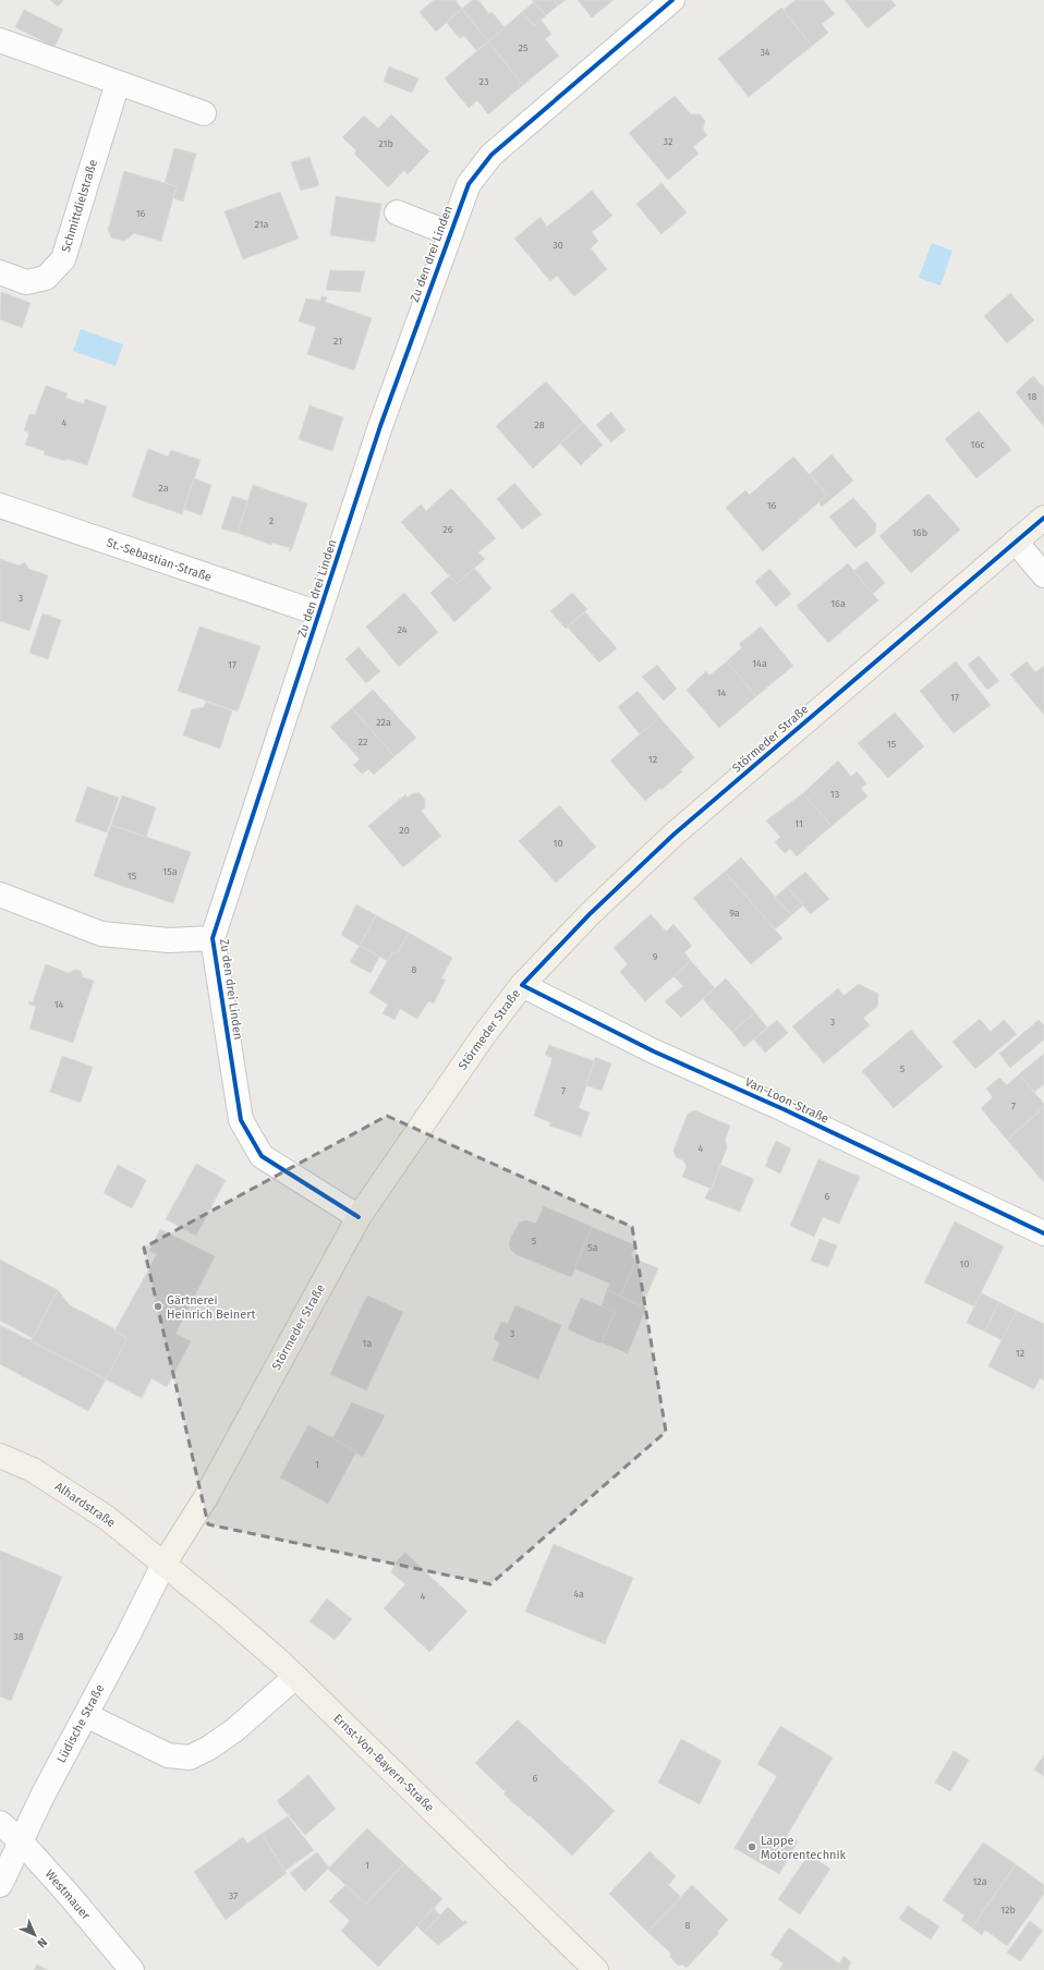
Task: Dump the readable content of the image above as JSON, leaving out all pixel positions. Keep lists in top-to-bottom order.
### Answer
{
  "streets": {
    "main road": ["Störmeder Straße", "Alhardstraße", "Ernst-Von-Bayern-Straße"],
    "street": [
      "Schmittdielstraße",
      "Zu den drei Linden",
      "St.-Sebastian-Straße",
      "Van-Loon-Straße",
      "Lüdische Straße",
      "Westmauer"
    ]
  },
  "crossings": [
    ["Zu den drei Linden", "St.-Sebastian-Straße"],
    ["Zu den drei Linden", "Störmeder Straße"],
    ["Störmeder Straße", "Van-Loon-Straße"],
    ["Störmeder Straße", "Alhardstraße"],
    ["Störmeder Straße", "Lüdische Straße"],
    ["Störmeder Straße", "Ernst-Von-Bayern-Straße"],
    ["Alhardstraße", "Lüdische Straße"],
    ["Alhardstraße", "Ernst-Von-Bayern-Straße"],
    ["Lüdische Straße", "Ernst-Von-Bayern-Straße"],
    ["Lüdische Straße", "Westmauer"]
  ],
  "places": ["Gärtnerei Heinrich Beinert", "Lappe Motorentechnik"],
  "house_numbers": [
    "25",
    "34",
    "23",
    "32",
    "21b",
    "16",
    "21a",
    "30",
    "21",
    "18",
    "4",
    "28",
    "16c",
    "2a",
    "16",
    "2",
    "26",
    "16b",
    "3",
    "16a",
    "24",
    "14a",
    "17",
    "14",
    "17",
    "22a",
    "22",
    "15",
    "12",
    "13",
    "11",
    "20",
    "10",
    "15a",
    "15",
    "9a",
    "9",
    "8",
    "14",
    "3",
    "5",
    "7",
    "7",
    "4",
    "6",
    "5",
    "5a",
    "10",
    "3",
    "1a",
    "12",
    "1",
    "4a",
    "4",
    "38",
    "6",
    "1",
    "12a",
    "37",
    "12b",
    "8"
  ],
  "north": "bottom right"
}
